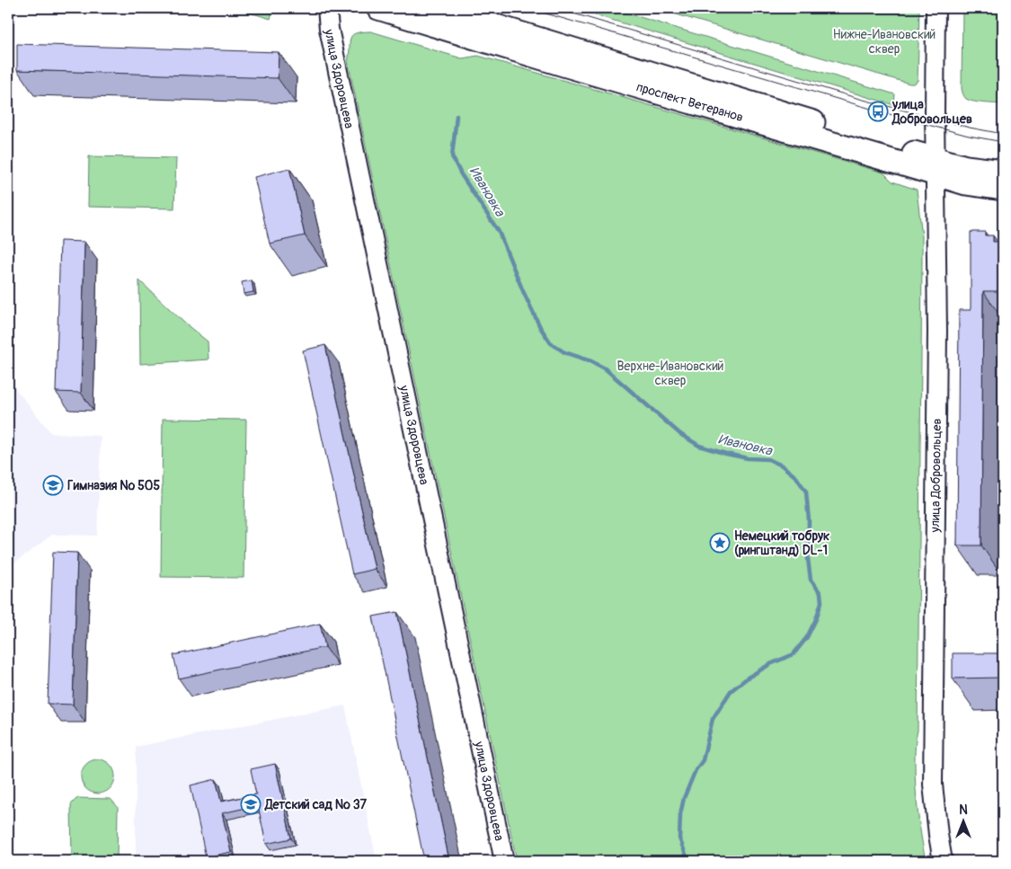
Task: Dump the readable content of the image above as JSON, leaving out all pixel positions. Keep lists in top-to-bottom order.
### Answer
{
  "streets": {
    "main road": ["проспект Ветеранов"],
    "street": ["улица Здоровцева", "улица Добровольцев"]
  },
  "crossings": [
    ["проспект Ветеранов", "улица Добровольцев"]
  ],
  "water": ["Ивановка"],
  "parks": ["Нижне-Ивановский сквер", "Верхне-Ивановский сквер"],
  "places": {
    "bus stop": ["улица Добровольцев"],
    "school or university": ["Гимназия № 505", "Детский сад № 37"],
    "place": ["Немецкий тобрук (рингштанд) DL-1"]
  },
  "north": "top"
}
